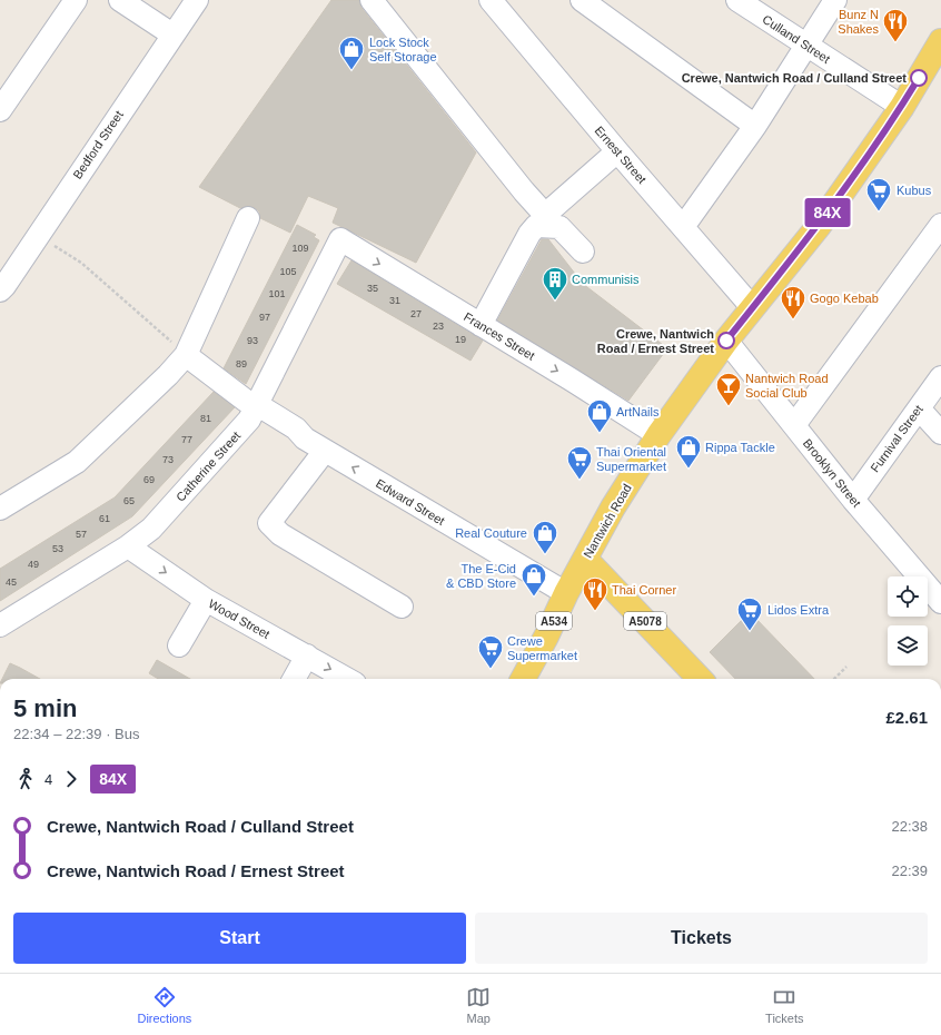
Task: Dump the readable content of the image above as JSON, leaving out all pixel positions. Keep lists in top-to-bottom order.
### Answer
{
  "streets": {
    "main road": ["Nantwich Road", "A534", "A5078"],
    "street": [
      "Culland Street",
      "Bedford Street",
      "Ernest Street",
      "Frances Street",
      "Furnival Street",
      "Catherine Street",
      "Brooklyn Street",
      "Edward Street",
      "Wood Street"
    ]
  },
  "crossings": [
    ["Culland Street", "Nantwich Road"],
    ["Ernest Street", "Nantwich Road"],
    ["Frances Street", "Catherine Street"],
    ["Frances Street", "Nantwich Road"],
    ["Furnival Street", "Brooklyn Street"],
    ["Catherine Street", "Edward Street"],
    ["Catherine Street", "Wood Street"],
    ["Brooklyn Street", "Nantwich Road"],
    ["Edward Street", "Nantwich Road"],
    ["Nantwich Road", "A5078"]
  ],
  "one_way": ["Frances Street", "Edward Street", "Wood Street"],
  "places": {
    "restaurant": ["Bunz N Shakes", "Gogo Kebab", "Thai Corner"],
    "shop": [
      "Lock Stock Self Storage",
      "ArtNails",
      "Rippa Tackle",
      "Real Couture",
      "The E-Cid & CBD Store"
    ],
    "other": ["Crewe, Nantwich Road / Culland Street", "Crewe, Nantwich Road / Ernest Street"],
    "supermarket": [
      "Kubus",
      "Thai Oriental Supermarket",
      "Lidos Extra",
      "Crewe Supermarket"
    ],
    "building": ["Communisis"],
    "bar": ["Nantwich Road Social Club"]
  },
  "lines": ["bus line 84X"],
  "house_numbers": [
    "109",
    "105",
    "35",
    "101",
    "31",
    "27",
    "97",
    "23",
    "19",
    "93",
    "89",
    "81",
    "77",
    "73",
    "69",
    "65",
    "61",
    "57",
    "53",
    "49",
    "45"
  ],
  "page": {
    "on_map": "84X",
    "heading": ["5 min", "22:34 – 22:39 · Bus", "£2.61"],
    "legs": ["4", "84X"],
    "list": [
      {
        "name": "Crewe, Nantwich Road / Culland Street",
        "value": "22:38"
      },
      {
        "name": "Crewe, Nantwich Road / Ernest Street",
        "value": "22:39"
      }
    ],
    "buttons": ["Start", "Tickets"],
    "tabs": ["Directions", "Map", "Tickets"]
  }
}
